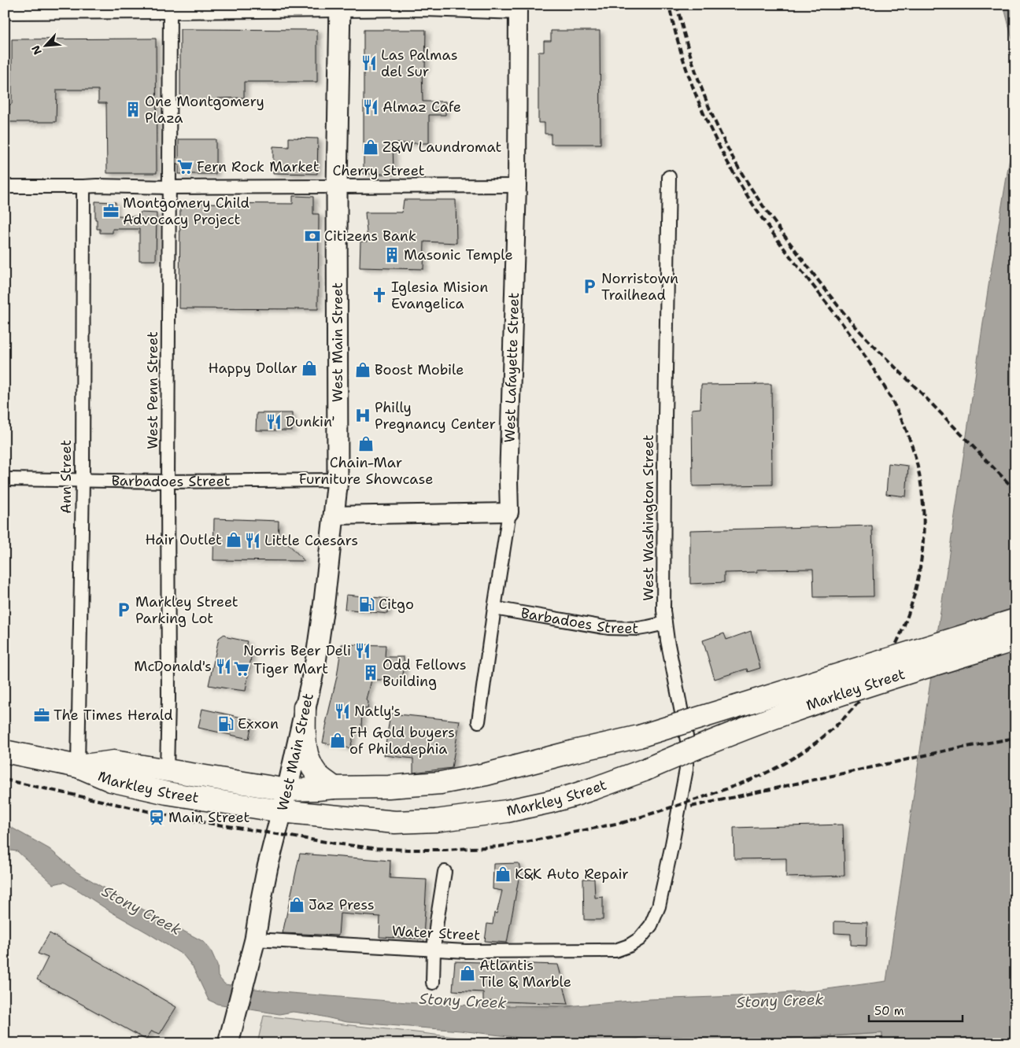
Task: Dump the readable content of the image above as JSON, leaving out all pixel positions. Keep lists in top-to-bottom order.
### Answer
{
  "streets": {
    "highway": ["Markley Street"],
    "main road": ["West Main Street"],
    "street": [
      "Cherry Street",
      "West Lafayette Street",
      "West Penn Street",
      "Ann Street",
      "Barbadoes Street",
      "West Washington Street",
      "Water Street"
    ]
  },
  "crossings": [
    ["Cherry Street", "West Main Street"],
    ["Cherry Street", "West Lafayette Street"],
    ["Cherry Street", "West Penn Street"],
    ["Cherry Street", "Ann Street"],
    ["West Main Street", "Barbadoes Street"],
    ["West Main Street", "Markley Street"],
    ["West Main Street", "Water Street"],
    ["West Lafayette Street", "Barbadoes Street"],
    ["West Penn Street", "Barbadoes Street"],
    ["West Penn Street", "Markley Street"],
    ["Ann Street", "Barbadoes Street"],
    ["Ann Street", "Markley Street"],
    ["Barbadoes Street", "West Washington Street"],
    ["West Washington Street", "Water Street"]
  ],
  "water": ["Stony Creek"],
  "places": {
    "restaurant": [
      "Las Palmas del Sur",
      "Almaz Cafe",
      "Dunkin'",
      "Little Caesars",
      "Norris Beer Deli",
      "McDonald's",
      "Natly's"
    ],
    "building": ["One Montgomery Plaza", "Masonic Temple", "Odd Fellows Building"],
    "shop": [
      "Z&W Laundromat",
      "Happy Dollar",
      "Boost Mobile",
      "Chain-Mar Furniture Showcase",
      "Hair Outlet",
      "FH Gold buyers of Philadephia",
      "K&K Auto Repair",
      "Jaz Press",
      "Atlantis Tile & Marble"
    ],
    "supermarket": ["Fern Rock Market", "Tiger Mart"],
    "office": ["Montgomery Child Advocacy Project", "The Times Herald"],
    "bank": ["Citizens Bank"],
    "parking": ["Norristown Trailhead", "Markley Street Parking Lot"],
    "church": ["Iglesia Mision Evangelica"],
    "hospital": ["Philly Pregnancy Center"],
    "fuel station": ["Citgo", "Exxon"],
    "station": ["Main Street"]
  },
  "scale_bar": "50 m",
  "north": "bottom left"
}
